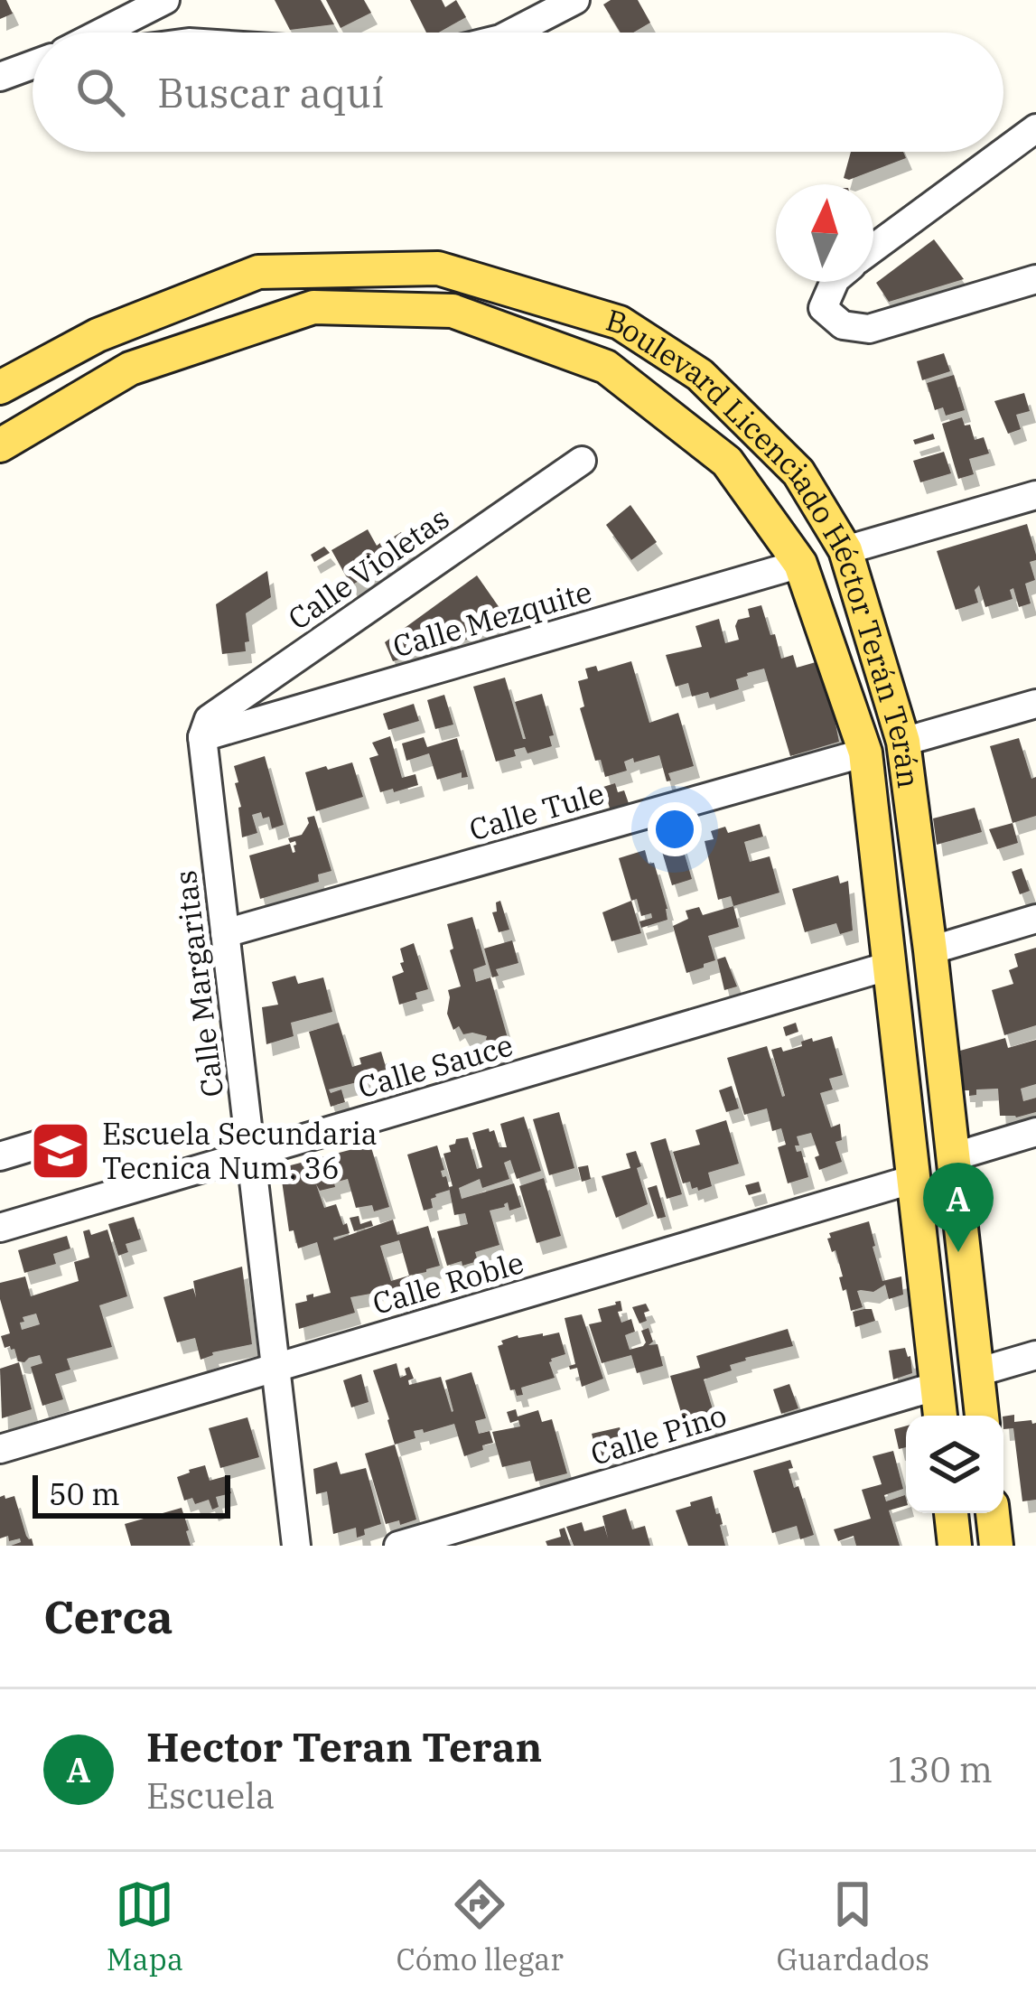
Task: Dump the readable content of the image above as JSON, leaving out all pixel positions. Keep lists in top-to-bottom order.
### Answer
{
  "streets": {
    "main road": ["Boulevard Licenciado Héctor Terán Terán"],
    "street": [
      "Calle Violetas",
      "Calle Mezquite",
      "Calle Tule",
      "Calle Margaritas",
      "Calle Sauce",
      "Calle Roble",
      "Calle Pino"
    ]
  },
  "crossings": [
    ["Boulevard Licenciado Héctor Terán Terán", "Calle Mezquite"],
    ["Boulevard Licenciado Héctor Terán Terán", "Calle Tule"],
    ["Boulevard Licenciado Héctor Terán Terán", "Calle Sauce"],
    ["Boulevard Licenciado Héctor Terán Terán", "Calle Roble"],
    ["Boulevard Licenciado Héctor Terán Terán", "Calle Pino"],
    ["Calle Violetas", "Calle Mezquite"],
    ["Calle Violetas", "Calle Margaritas"],
    ["Calle Mezquite", "Calle Margaritas"],
    ["Calle Tule", "Calle Margaritas"],
    ["Calle Margaritas", "Calle Sauce"],
    ["Calle Margaritas", "Calle Roble"]
  ],
  "places": {
    "school or university": ["Escuela Secundaria Tecnica Num. 36"]
  },
  "scale_bar": "50 m",
  "north": "top",
  "page": {
    "search": "Buscar aquí",
    "pins": "A",
    "scale": "50 m",
    "heading": "Cerca",
    "list": [
      {
        "mark": "A",
        "name": "Hector Teran Teran",
        "note": "Escuela",
        "value": "130 m"
      }
    ],
    "nav": ["Mapa", "Cómo llegar", "Guardados"]
  }
}
